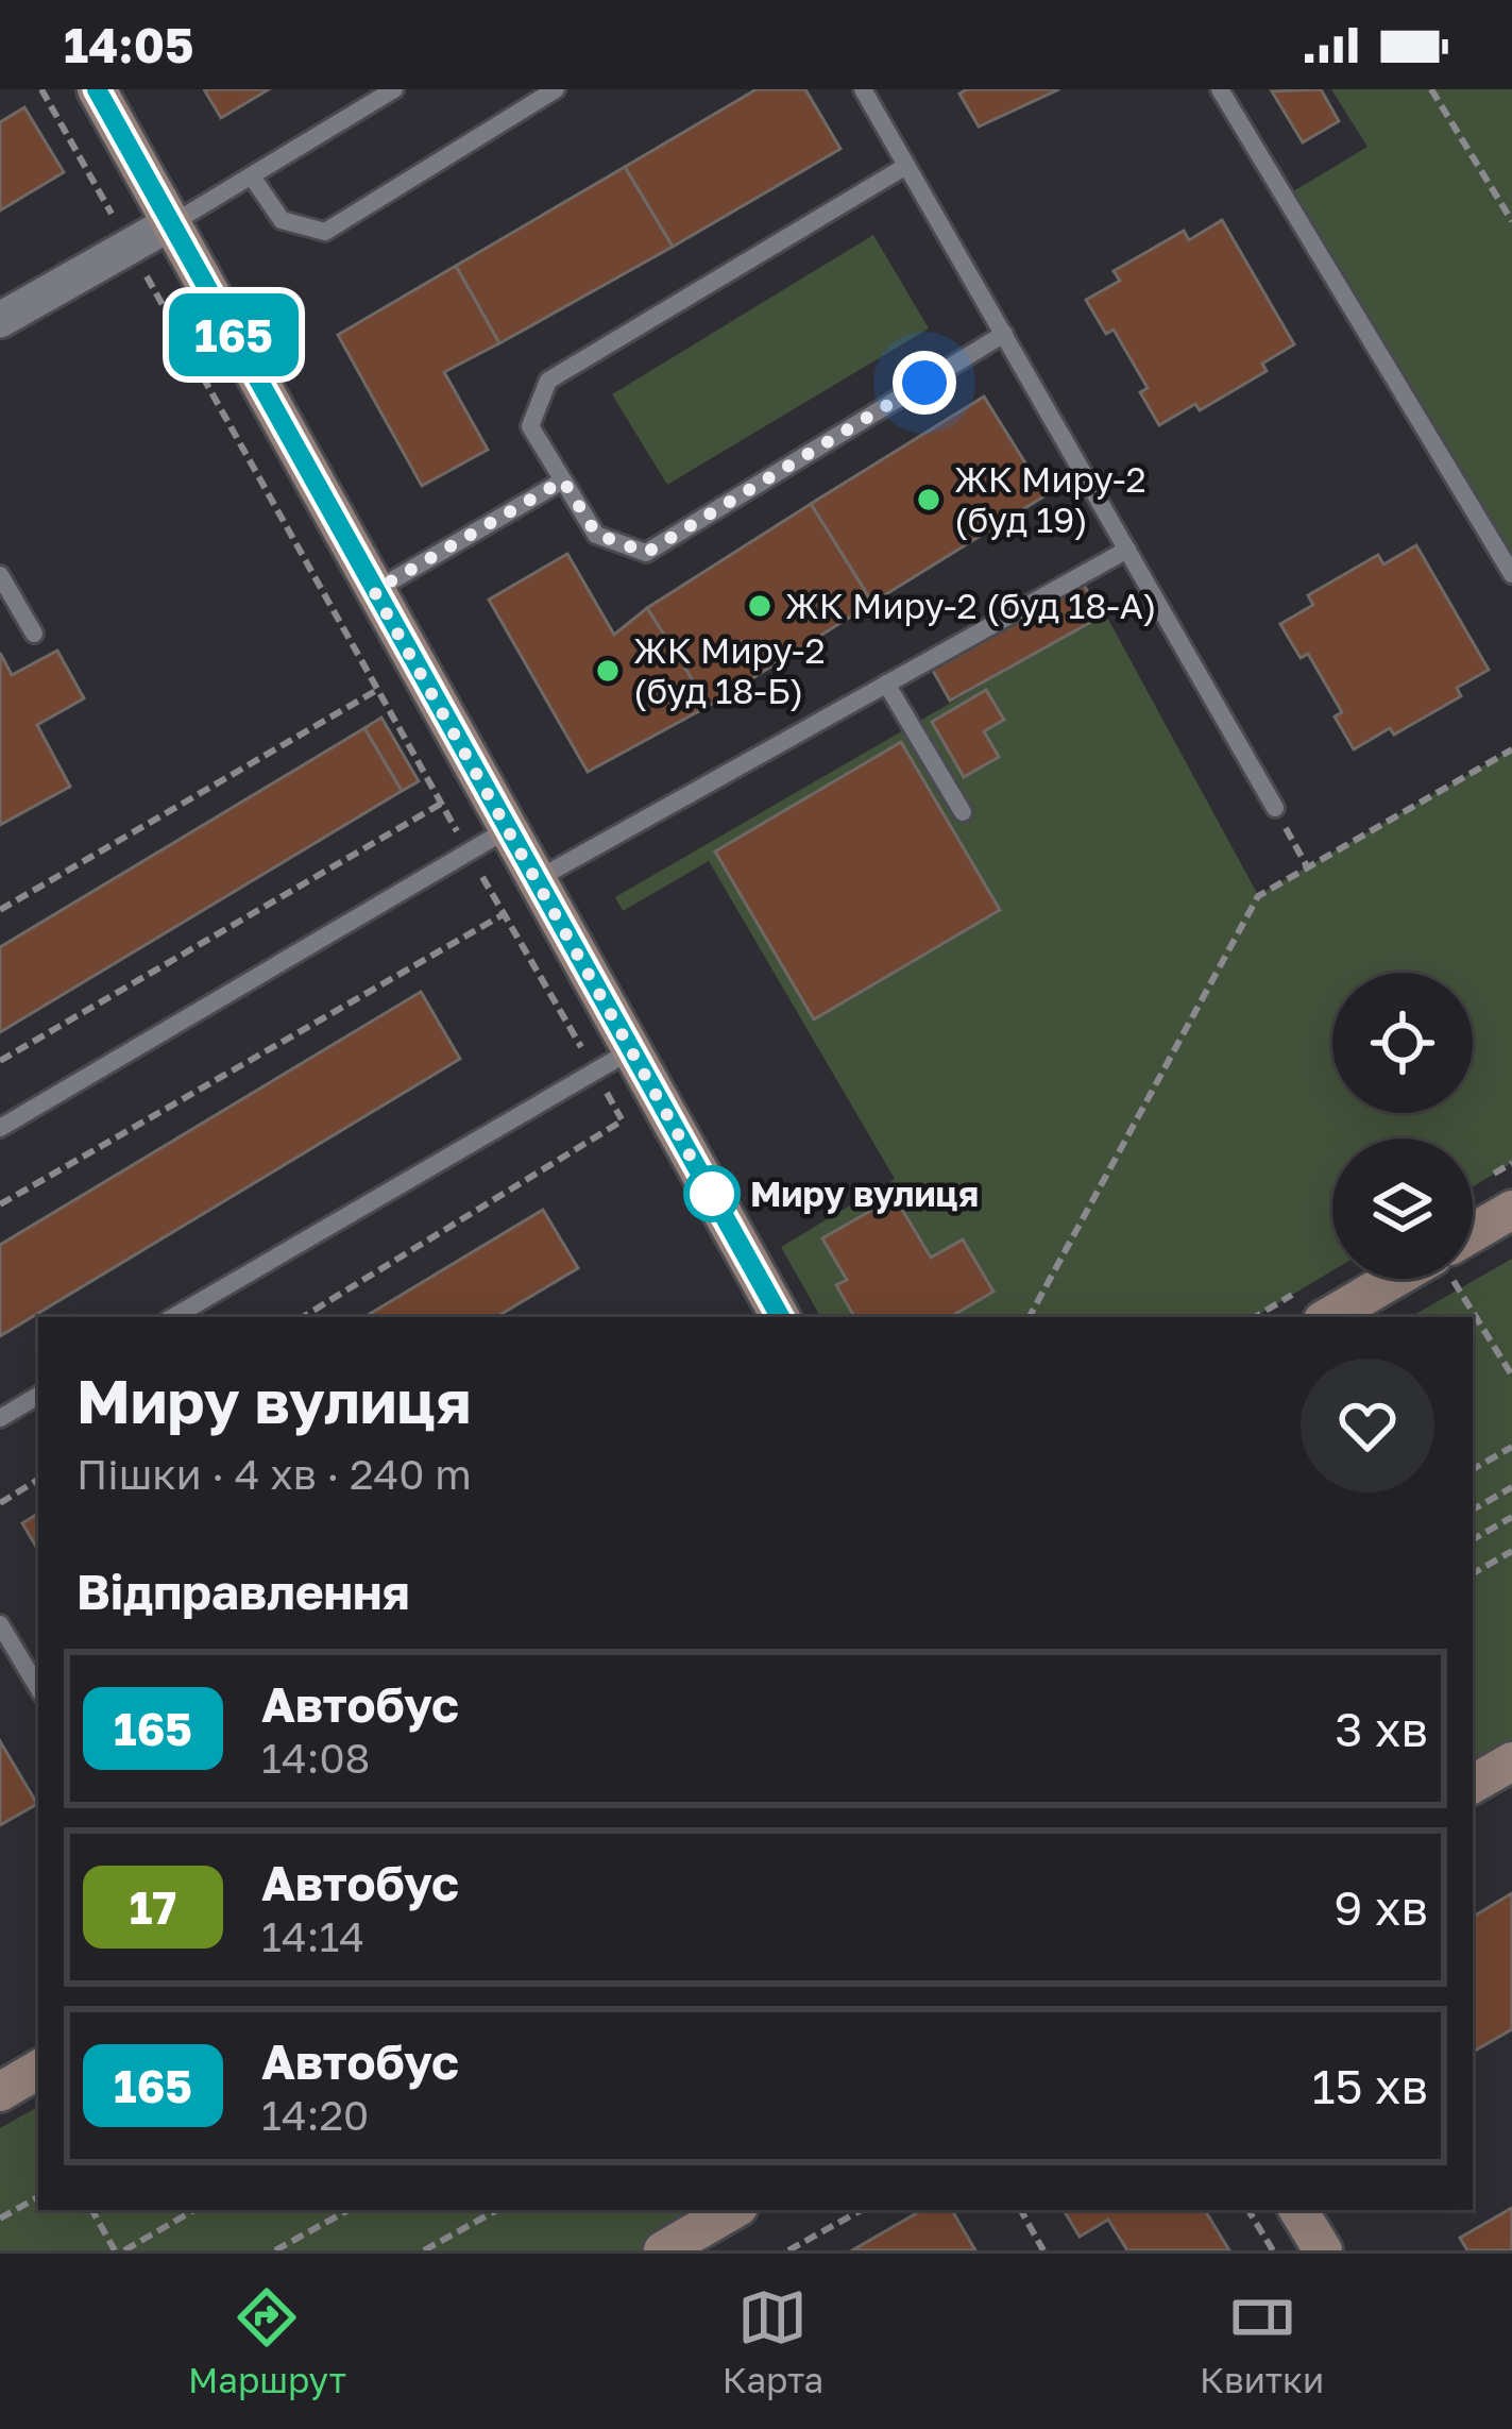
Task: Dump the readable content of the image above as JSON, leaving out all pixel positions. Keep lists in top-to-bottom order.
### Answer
{
  "places": [
    "ЖК Миру-2 (буд 19)",
    "ЖК Миру-2 (буд 18-А)",
    "ЖК Миру-2 (буд 18-Б)",
    "Миру вулиця"
  ],
  "lines": ["bus line 165"],
  "page": {
    "status": "14:05",
    "on_map": "165",
    "heading": [
      ["Миру вулиця", "Пішки · 4 хв · 240 m"],
      "Відправлення"
    ],
    "list": [
      {
        "mark": "165",
        "name": "Автобус",
        "note": "14:08",
        "value": "3 хв"
      },
      {
        "mark": "17",
        "name": "Автобус",
        "note": "14:14",
        "value": "9 хв"
      },
      {
        "mark": "165",
        "name": "Автобус",
        "note": "14:20",
        "value": "15 хв"
      }
    ],
    "tabs": ["Маршрут", "Карта", "Квитки"]
  }
}
